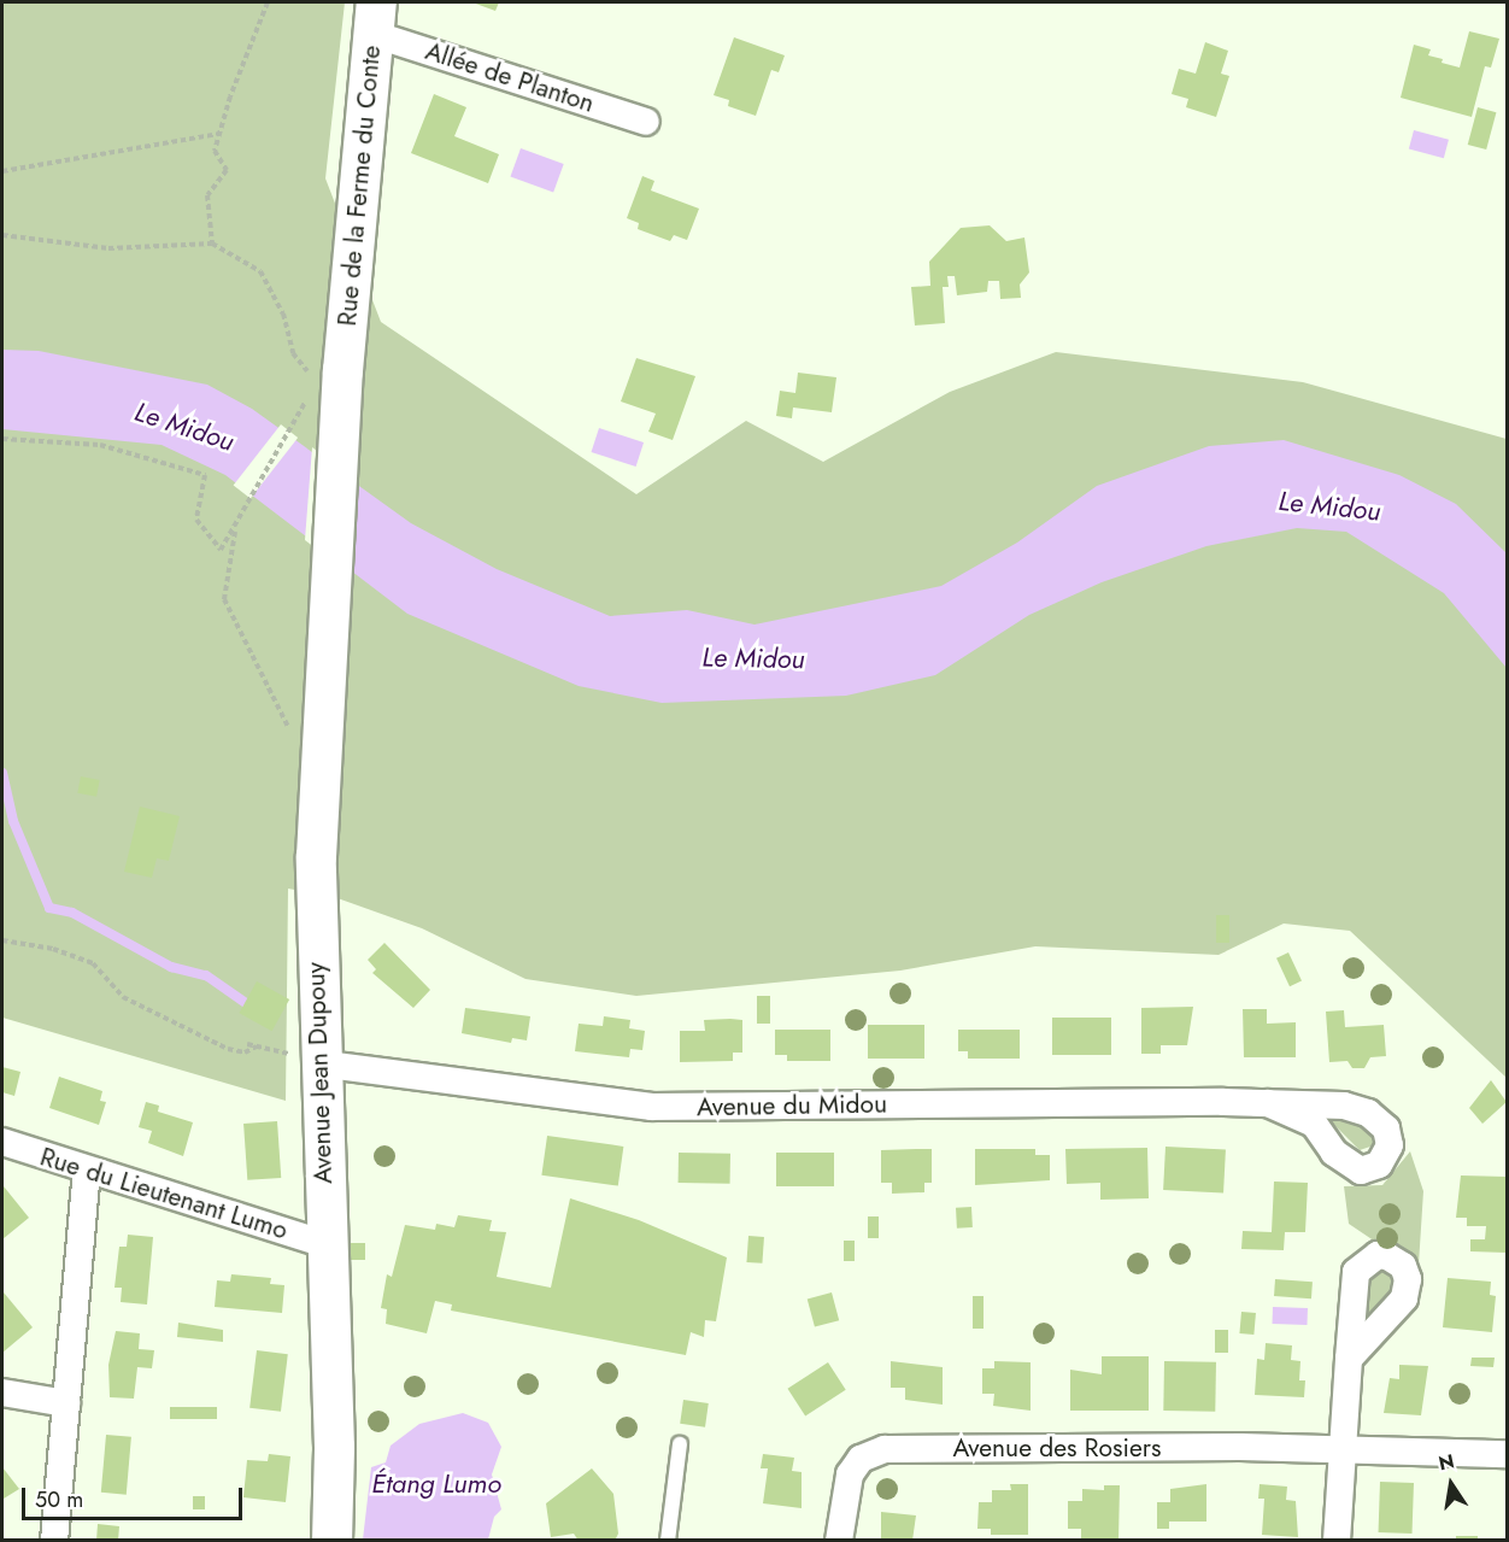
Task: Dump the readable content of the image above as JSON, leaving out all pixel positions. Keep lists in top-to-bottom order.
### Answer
{
  "streets": {
    "street": [
      "Allée de Planton",
      "Rue de la Ferme du Conte",
      "Avenue Jean Dupouy",
      "Avenue du Midou",
      "Rue du Lieutenant Lumo",
      "Avenue des Rosiers"
    ]
  },
  "crossings": [
    ["Allée de Planton", "Rue de la Ferme du Conte"],
    ["Rue de la Ferme du Conte", "Avenue Jean Dupouy"],
    ["Avenue Jean Dupouy", "Avenue du Midou"],
    ["Avenue Jean Dupouy", "Rue du Lieutenant Lumo"]
  ],
  "water": ["Le Midou", "Étang Lumo"],
  "scale_bar": "50 m",
  "north": "top"
}
